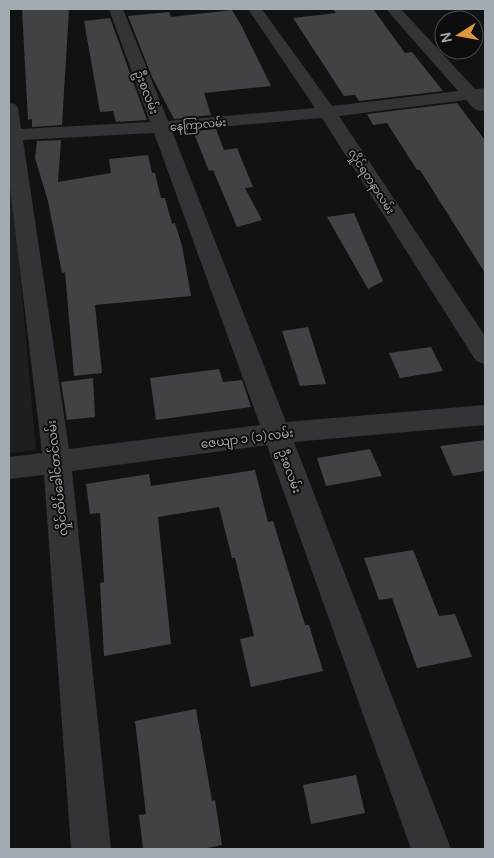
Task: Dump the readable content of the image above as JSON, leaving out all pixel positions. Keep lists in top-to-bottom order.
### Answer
{
  "streets": {
    "street": [
      "ဦးစလမ်း",
      "နေကြာလမ်း",
      "လှိုင်ရတနာလမ်း",
      "ဇေယျာ ၁ (၁)လမ်း",
      "လှိုင်ထိပ်ခေါင်တင်လမ်း"
    ]
  },
  "crossings": [
    ["ဦးစလမ်း", "နေကြာလမ်း"],
    ["ဦးစလမ်း", "ဇေယျာ ၁ (၁)လမ်း"],
    ["နေကြာလမ်း", "လှိုင်ရတနာလမ်း"],
    ["နေကြာလမ်း", "လှိုင်ထိပ်ခေါင်တင်လမ်း"],
    ["ဇေယျာ ၁ (၁)လမ်း", "လှိုင်ထိပ်ခေါင်တင်လမ်း"]
  ],
  "north": "left"
}
